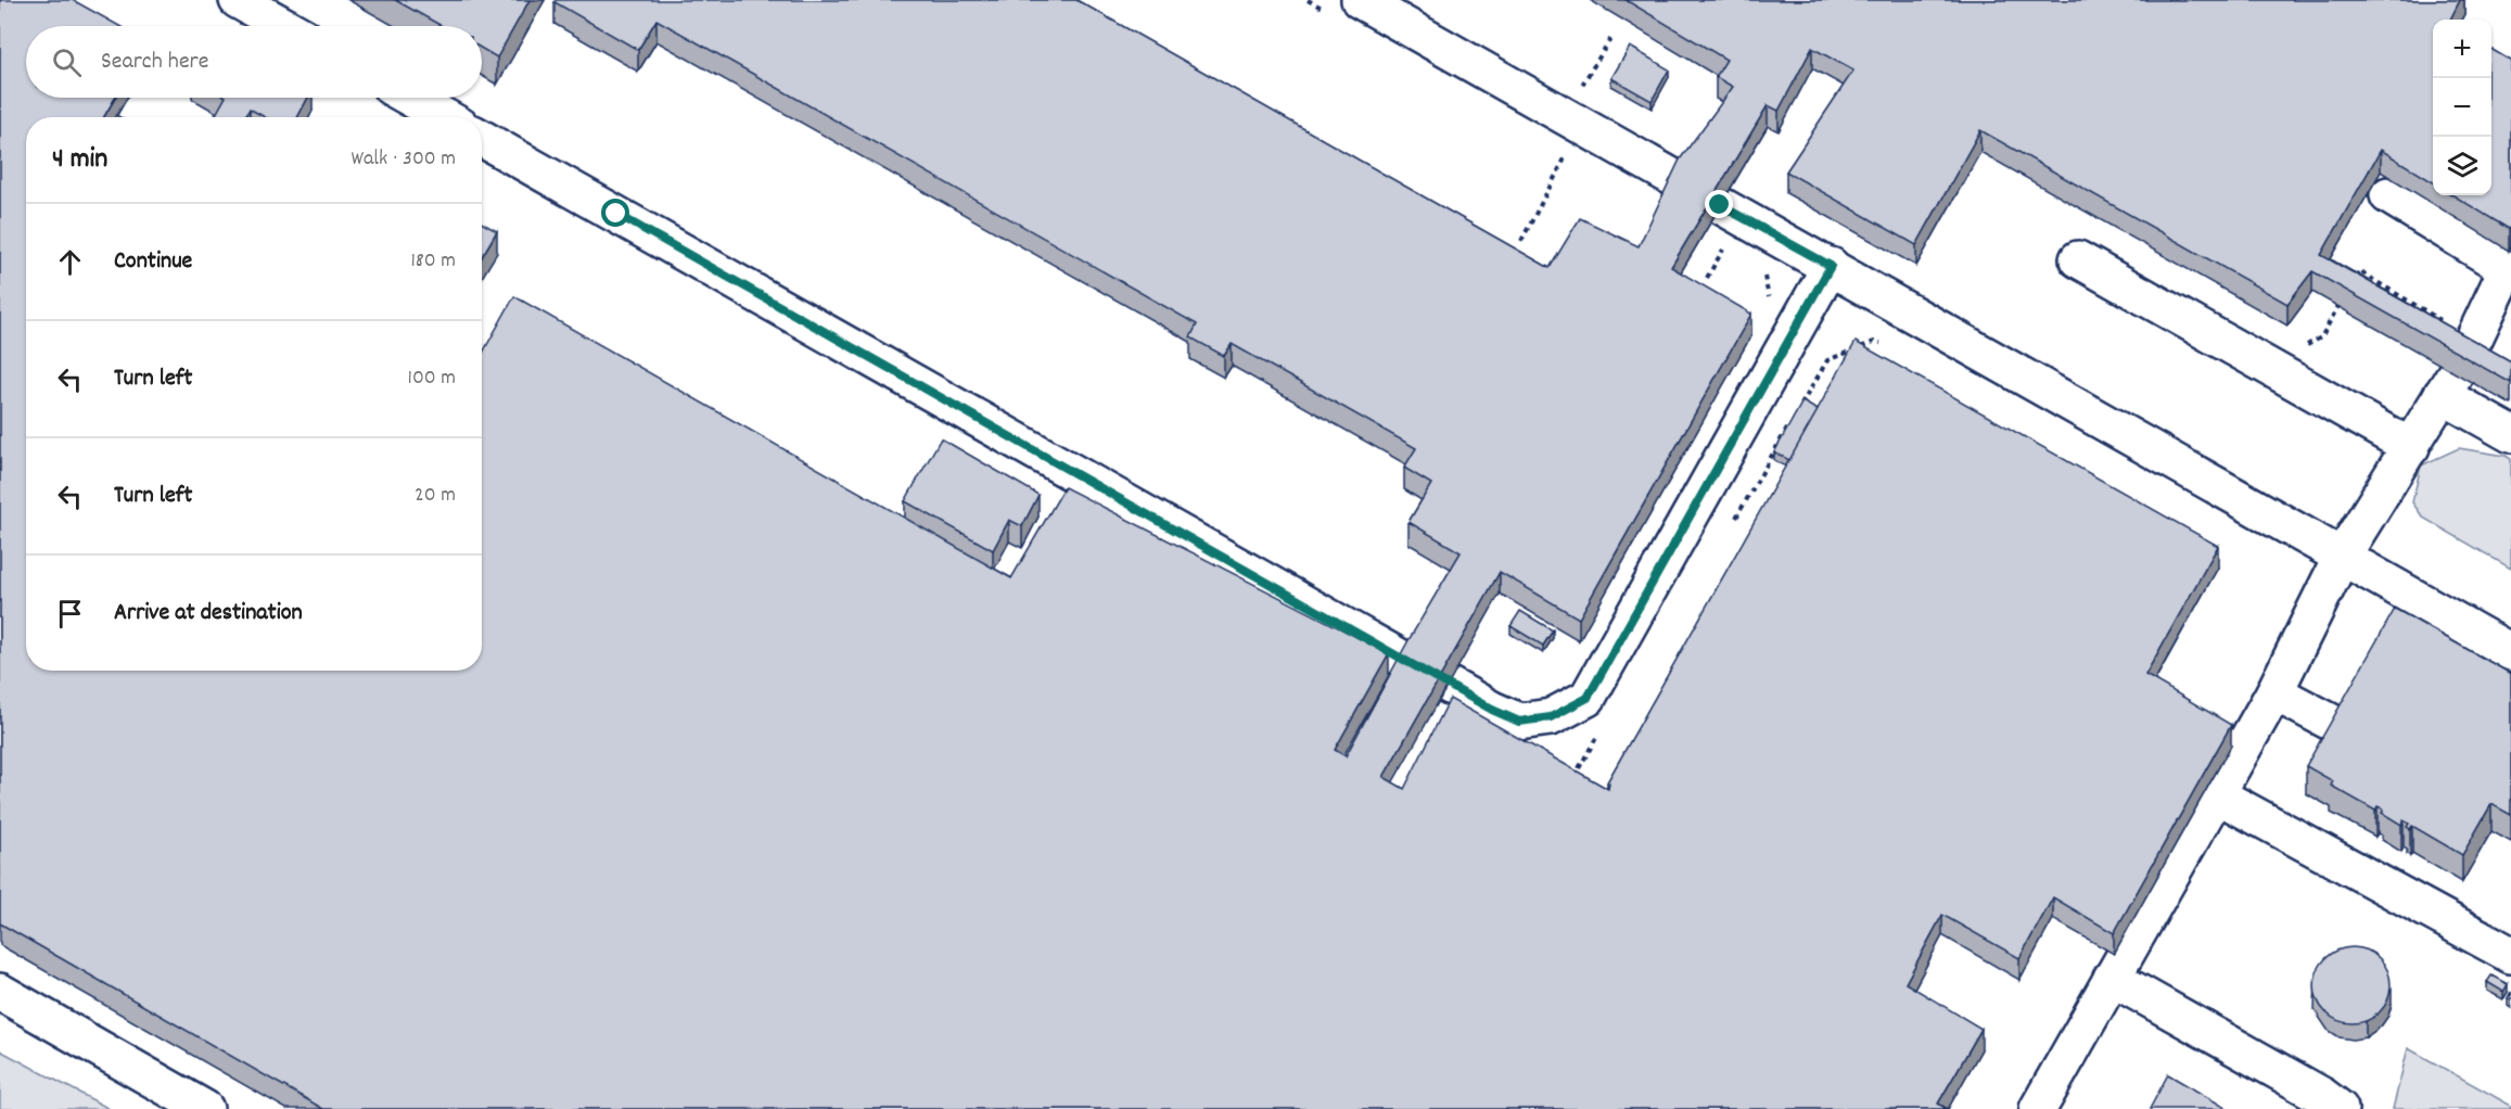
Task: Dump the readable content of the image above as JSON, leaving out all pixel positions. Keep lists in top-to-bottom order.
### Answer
{
  "page": {
    "map_buttons": ["+", "−"],
    "search": "Search here",
    "heading": ["4 min", "Walk · 300 m"],
    "list": [
      ["Continue", "180 m"],
      ["Turn left", "100 m"],
      ["Turn left", "20 m"],
      "Arrive at destination"
    ]
  }
}
